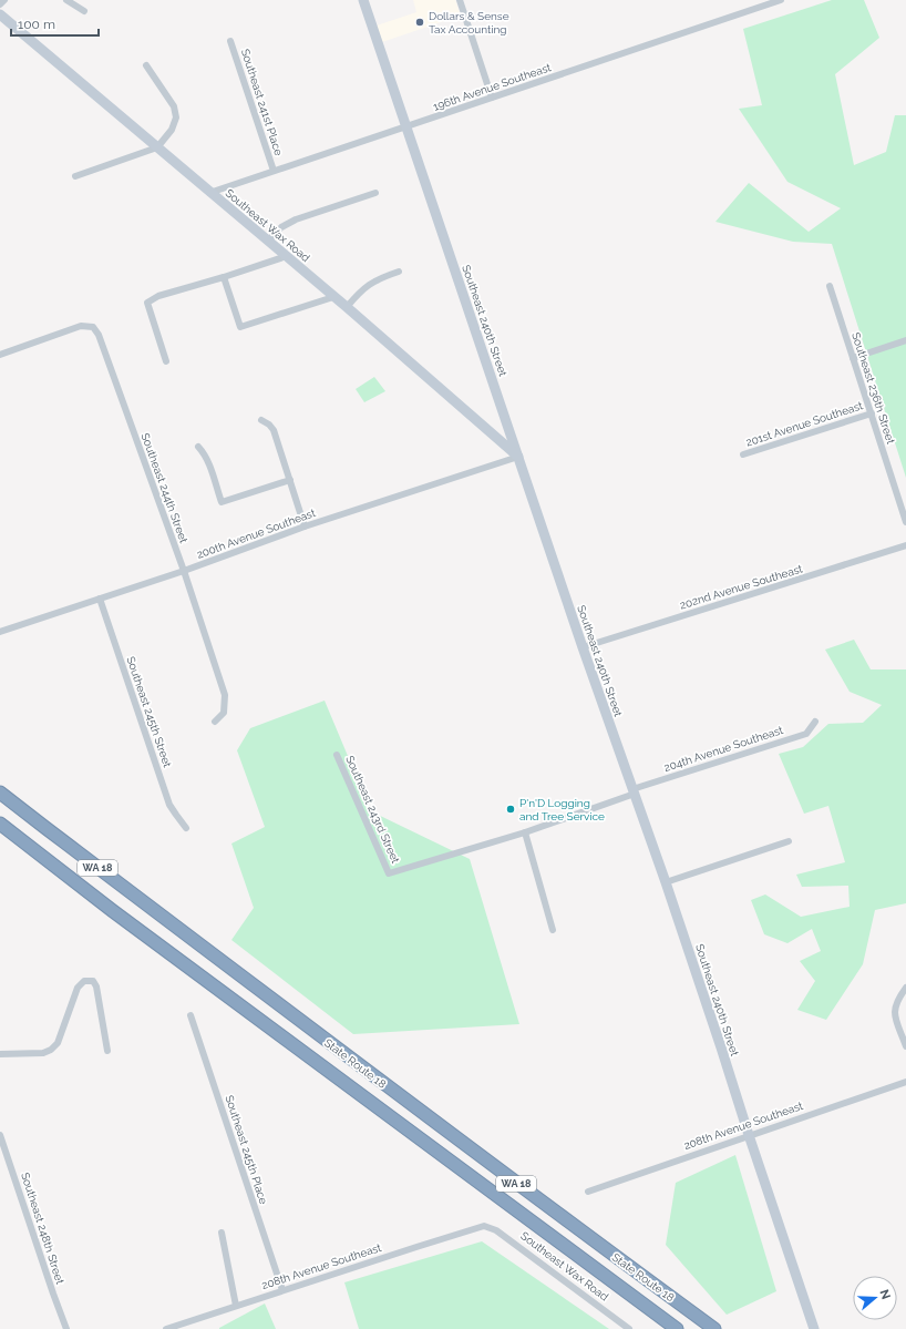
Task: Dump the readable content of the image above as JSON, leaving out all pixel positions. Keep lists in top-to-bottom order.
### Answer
{
  "streets": {
    "highway": ["WA 18", "State Route 18"],
    "main road": ["Southeast Wax Road", "Southeast 240th Street"],
    "street": [
      "196th Avenue Southeast",
      "Southeast 241st Place",
      "Southeast 236th Street",
      "201st Avenue Southeast",
      "Southeast 244th Street",
      "200th Avenue Southeast",
      "202nd Avenue Southeast",
      "Southeast 245th Street",
      "204th Avenue Southeast",
      "Southeast 243rd Street",
      "208th Avenue Southeast",
      "Southeast 245th Place",
      "Southeast 248th Street"
    ]
  },
  "crossings": [
    ["196th Avenue Southeast", "Southeast 241st Place"],
    ["196th Avenue Southeast", "Southeast Wax Road"],
    ["196th Avenue Southeast", "Southeast 240th Street"],
    ["Southeast Wax Road", "Southeast 240th Street"],
    ["Southeast Wax Road", "200th Avenue Southeast"],
    ["Southeast Wax Road", "208th Avenue Southeast"],
    ["Southeast 240th Street", "200th Avenue Southeast"],
    ["Southeast 240th Street", "202nd Avenue Southeast"],
    ["Southeast 240th Street", "204th Avenue Southeast"],
    ["Southeast 240th Street", "208th Avenue Southeast"],
    ["Southeast 236th Street", "201st Avenue Southeast"],
    ["Southeast 244th Street", "200th Avenue Southeast"],
    ["200th Avenue Southeast", "Southeast 245th Street"],
    ["204th Avenue Southeast", "Southeast 243rd Street"],
    ["208th Avenue Southeast", "Southeast 245th Place"]
  ],
  "places": ["Dollars & Sense Tax Accounting", "P'n'D Logging and Tree Service"],
  "scale_bar": "100 m",
  "north": "right"
}
